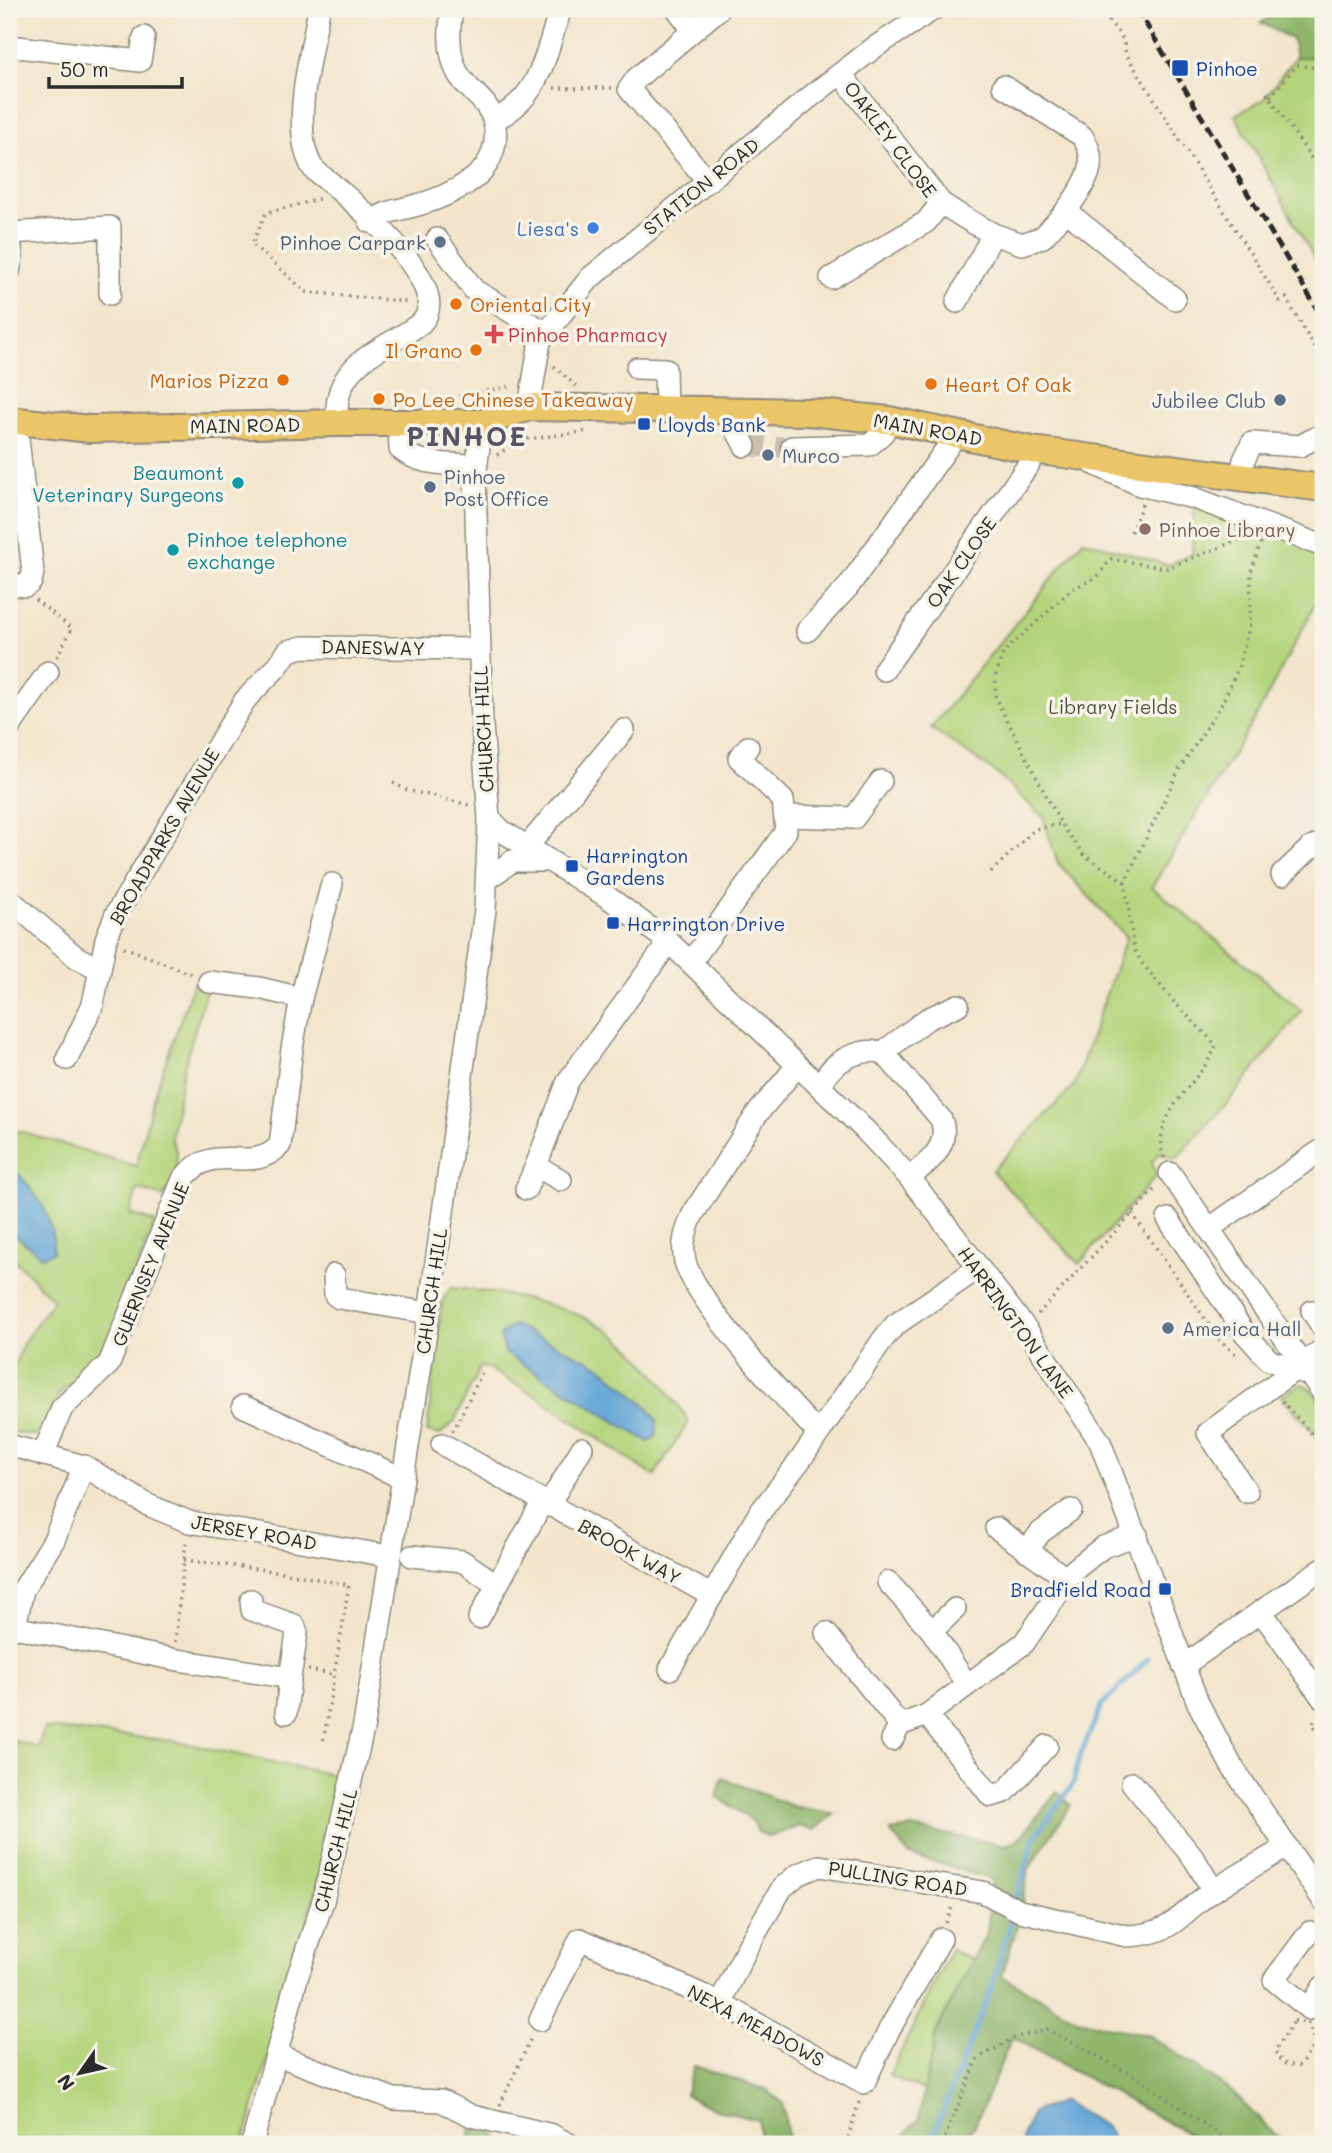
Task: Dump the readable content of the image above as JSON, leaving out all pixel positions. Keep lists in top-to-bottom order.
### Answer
{
  "streets": {
    "main road": ["MAIN ROAD"],
    "street": [
      "OAKLEY CLOSE",
      "STATION ROAD",
      "OAK CLOSE",
      "DANESWAY",
      "CHURCH HILL",
      "BROADPARKS AVENUE",
      "GUERNSEY AVENUE",
      "HARRINGTON LANE",
      "JERSEY ROAD",
      "BROOK WAY",
      "PULLING ROAD",
      "NEXA MEADOWS"
    ]
  },
  "crossings": [
    ["OAKLEY CLOSE", "STATION ROAD"],
    ["STATION ROAD", "MAIN ROAD"],
    ["MAIN ROAD", "OAK CLOSE"],
    ["MAIN ROAD", "CHURCH HILL"],
    ["DANESWAY", "CHURCH HILL"],
    ["DANESWAY", "BROADPARKS AVENUE"],
    ["CHURCH HILL", "HARRINGTON LANE"],
    ["CHURCH HILL", "JERSEY ROAD"],
    ["GUERNSEY AVENUE", "JERSEY ROAD"],
    ["PULLING ROAD", "NEXA MEADOWS"]
  ],
  "districts": ["PINHOE"],
  "parks": ["Library Fields"],
  "places": {
    "transit": [
      "Pinhoe",
      "Lloyds Bank",
      "Harrington Gardens",
      "Harrington Drive",
      "Bradfield Road"
    ],
    "other": [
      "Liesa's",
      "Pinhoe Carpark",
      "Oriental City",
      "Il Grano",
      "Marios Pizza",
      "Heart Of Oak",
      "Po Lee Chinese Takeaway",
      "Jubilee Club",
      "Murco",
      "Beaumont Veterinary Surgeons",
      "Pinhoe Post Office",
      "Pinhoe Library",
      "Pinhoe telephone exchange",
      "America Hall"
    ],
    "health": ["Pinhoe Pharmacy"]
  },
  "scale_bar": "50 m",
  "north": "bottom left"
}
